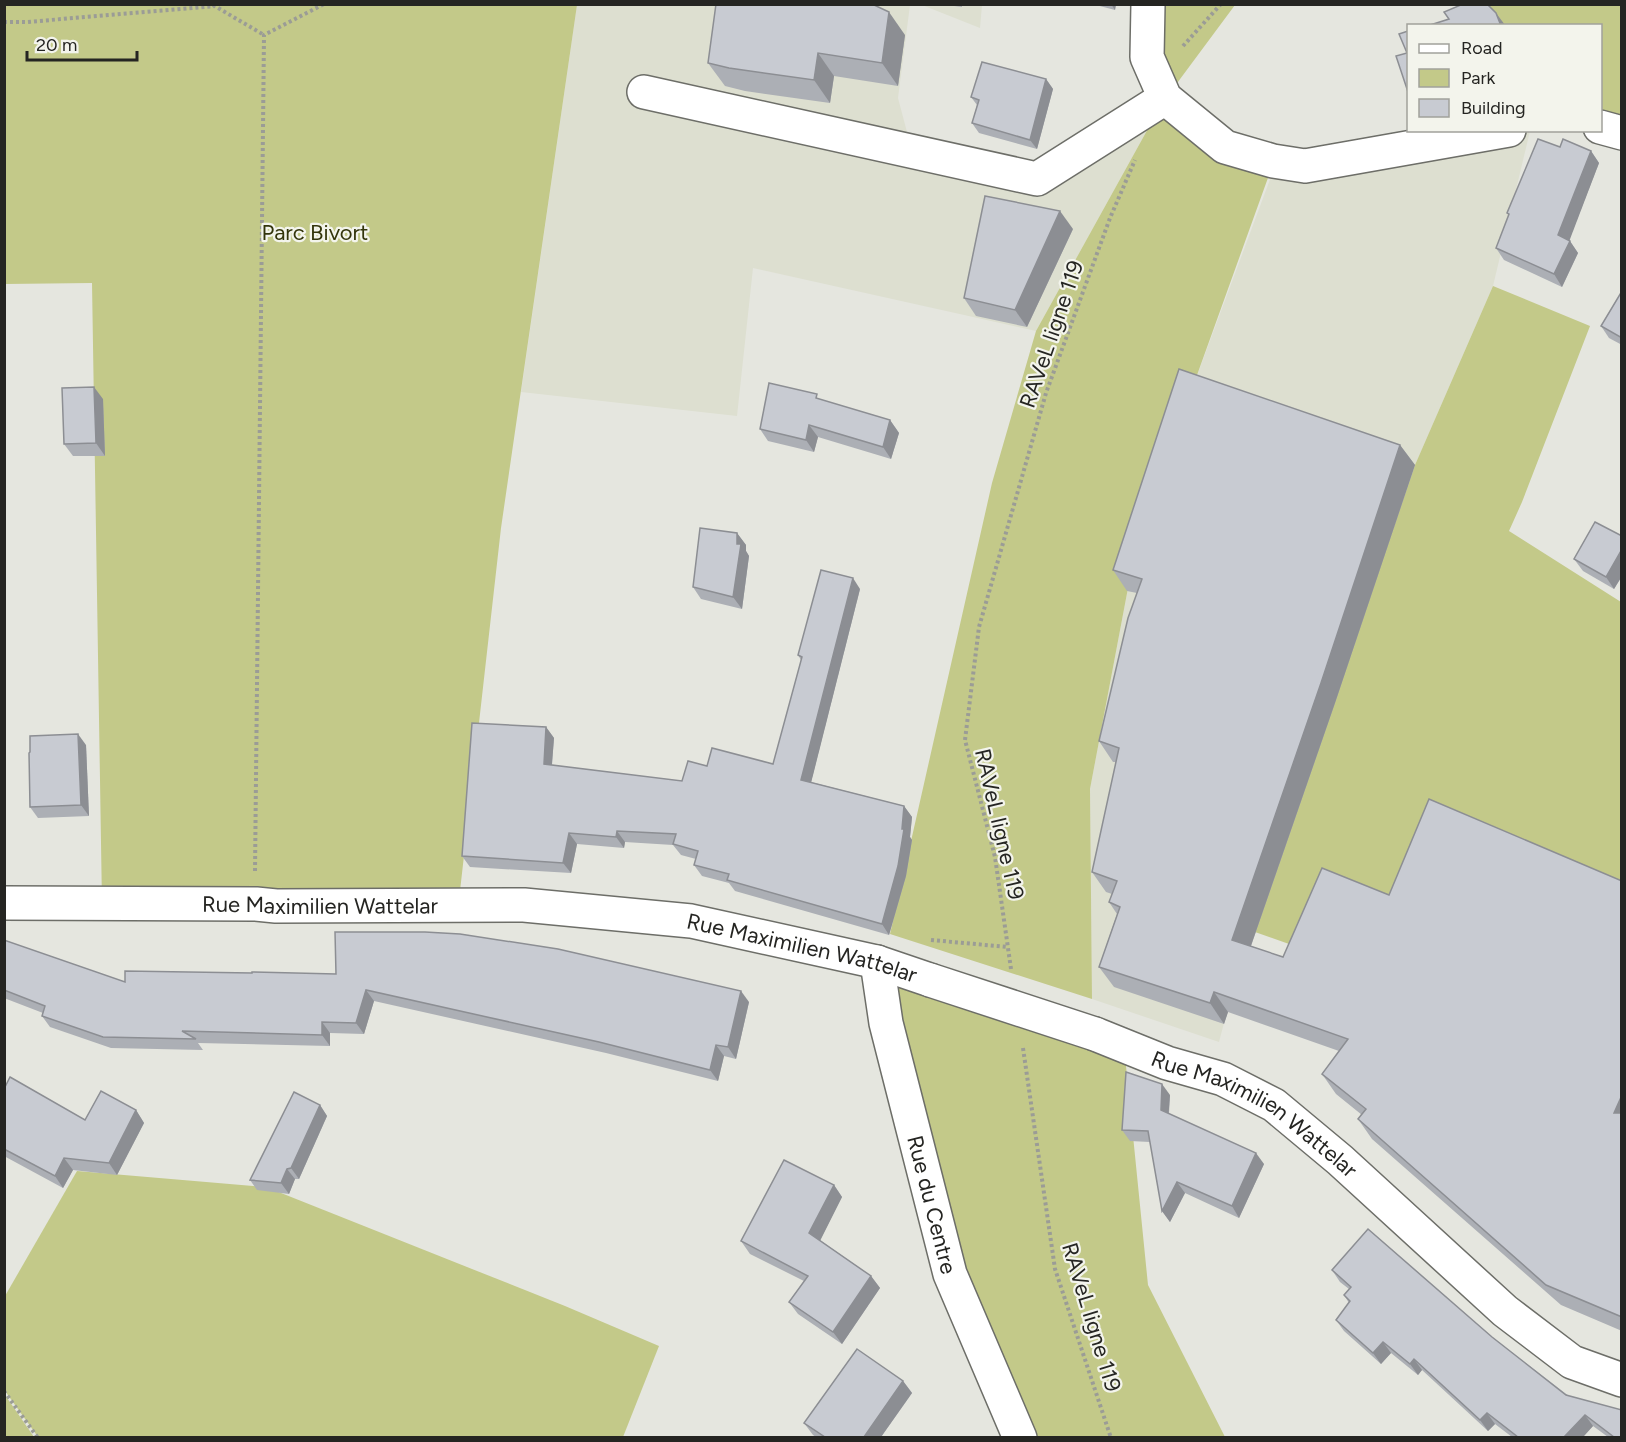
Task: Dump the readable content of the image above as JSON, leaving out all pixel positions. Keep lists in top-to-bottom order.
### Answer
{
  "streets": {
    "street": ["Rue Maximilien Wattelar", "Rue du Centre"],
    "path": ["RAVeL ligne 119"]
  },
  "crossings": [
    ["Rue Maximilien Wattelar", "Rue du Centre"]
  ],
  "parks": ["Parc Bivort"],
  "legend": ["Road", "Park", "Building"],
  "scale_bar": "20 m"
}
